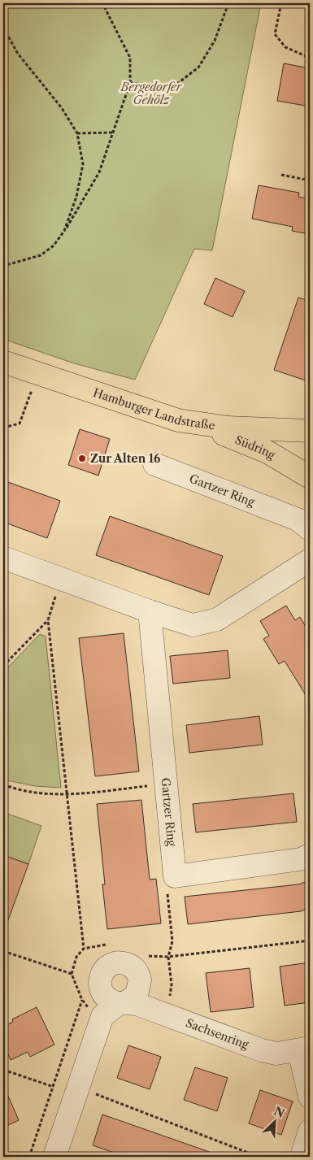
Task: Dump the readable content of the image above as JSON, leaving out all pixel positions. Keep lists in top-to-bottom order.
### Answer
{
  "streets": {
    "main road": ["Hamburger Landstraße", "Südring"],
    "street": ["Gartzer Ring", "Sachsenring"]
  },
  "crossings": [
    ["Hamburger Landstraße", "Südring"]
  ],
  "parks": ["Bergedorfer Gehölz"],
  "places": ["Zur Alten 16"],
  "north": "top right"
}
